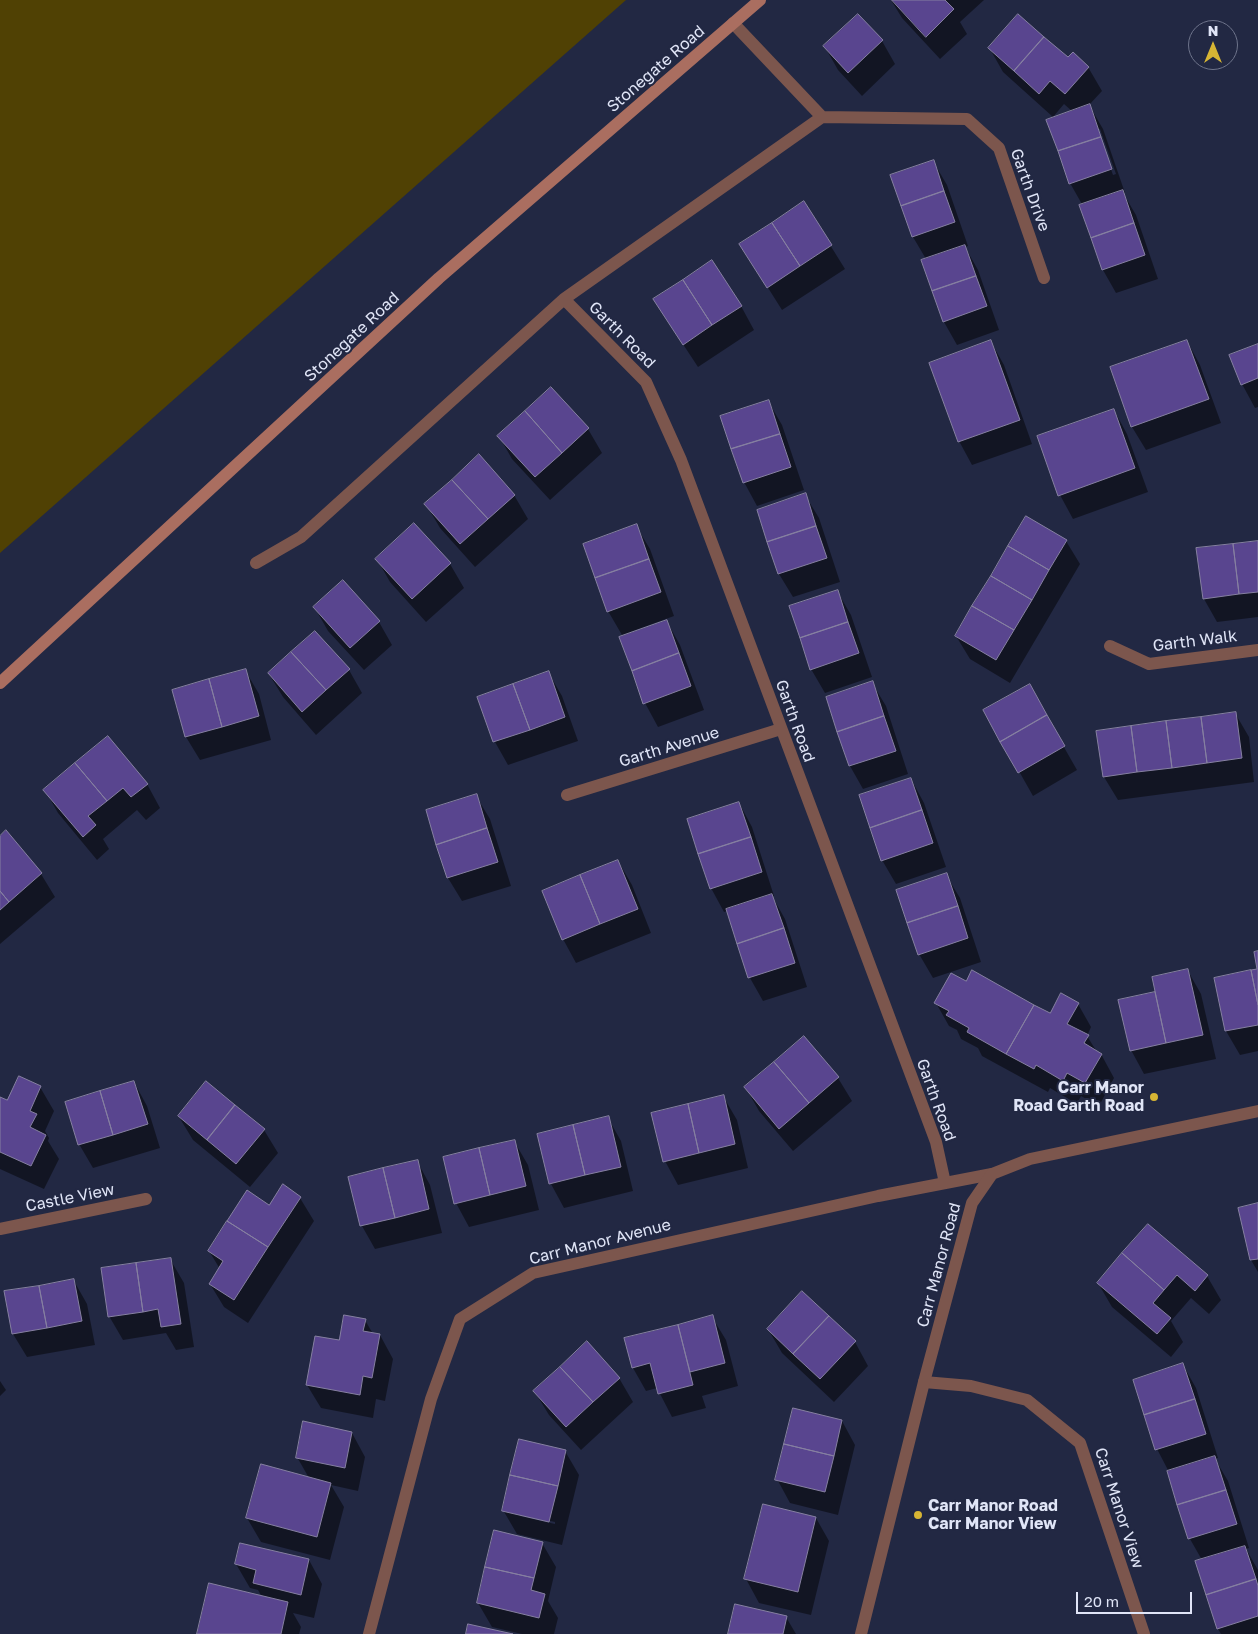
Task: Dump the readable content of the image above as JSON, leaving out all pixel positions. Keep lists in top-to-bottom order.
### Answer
{
  "streets": {
    "main road": ["Stonegate Road"],
    "street": [
      "Garth Drive",
      "Garth Road",
      "Garth Walk",
      "Garth Avenue",
      "Castle View",
      "Carr Manor Avenue",
      "Carr Manor Road",
      "Carr Manor View"
    ]
  },
  "crossings": [
    ["Garth Road", "Garth Avenue"],
    ["Garth Road", "Carr Manor Avenue"],
    ["Carr Manor Avenue", "Carr Manor Road"],
    ["Carr Manor Road", "Carr Manor View"]
  ],
  "places": ["Carr Manor Road Garth Road", "Carr Manor Road Carr Manor View"],
  "scale_bar": "20 m",
  "north": "top"
}
